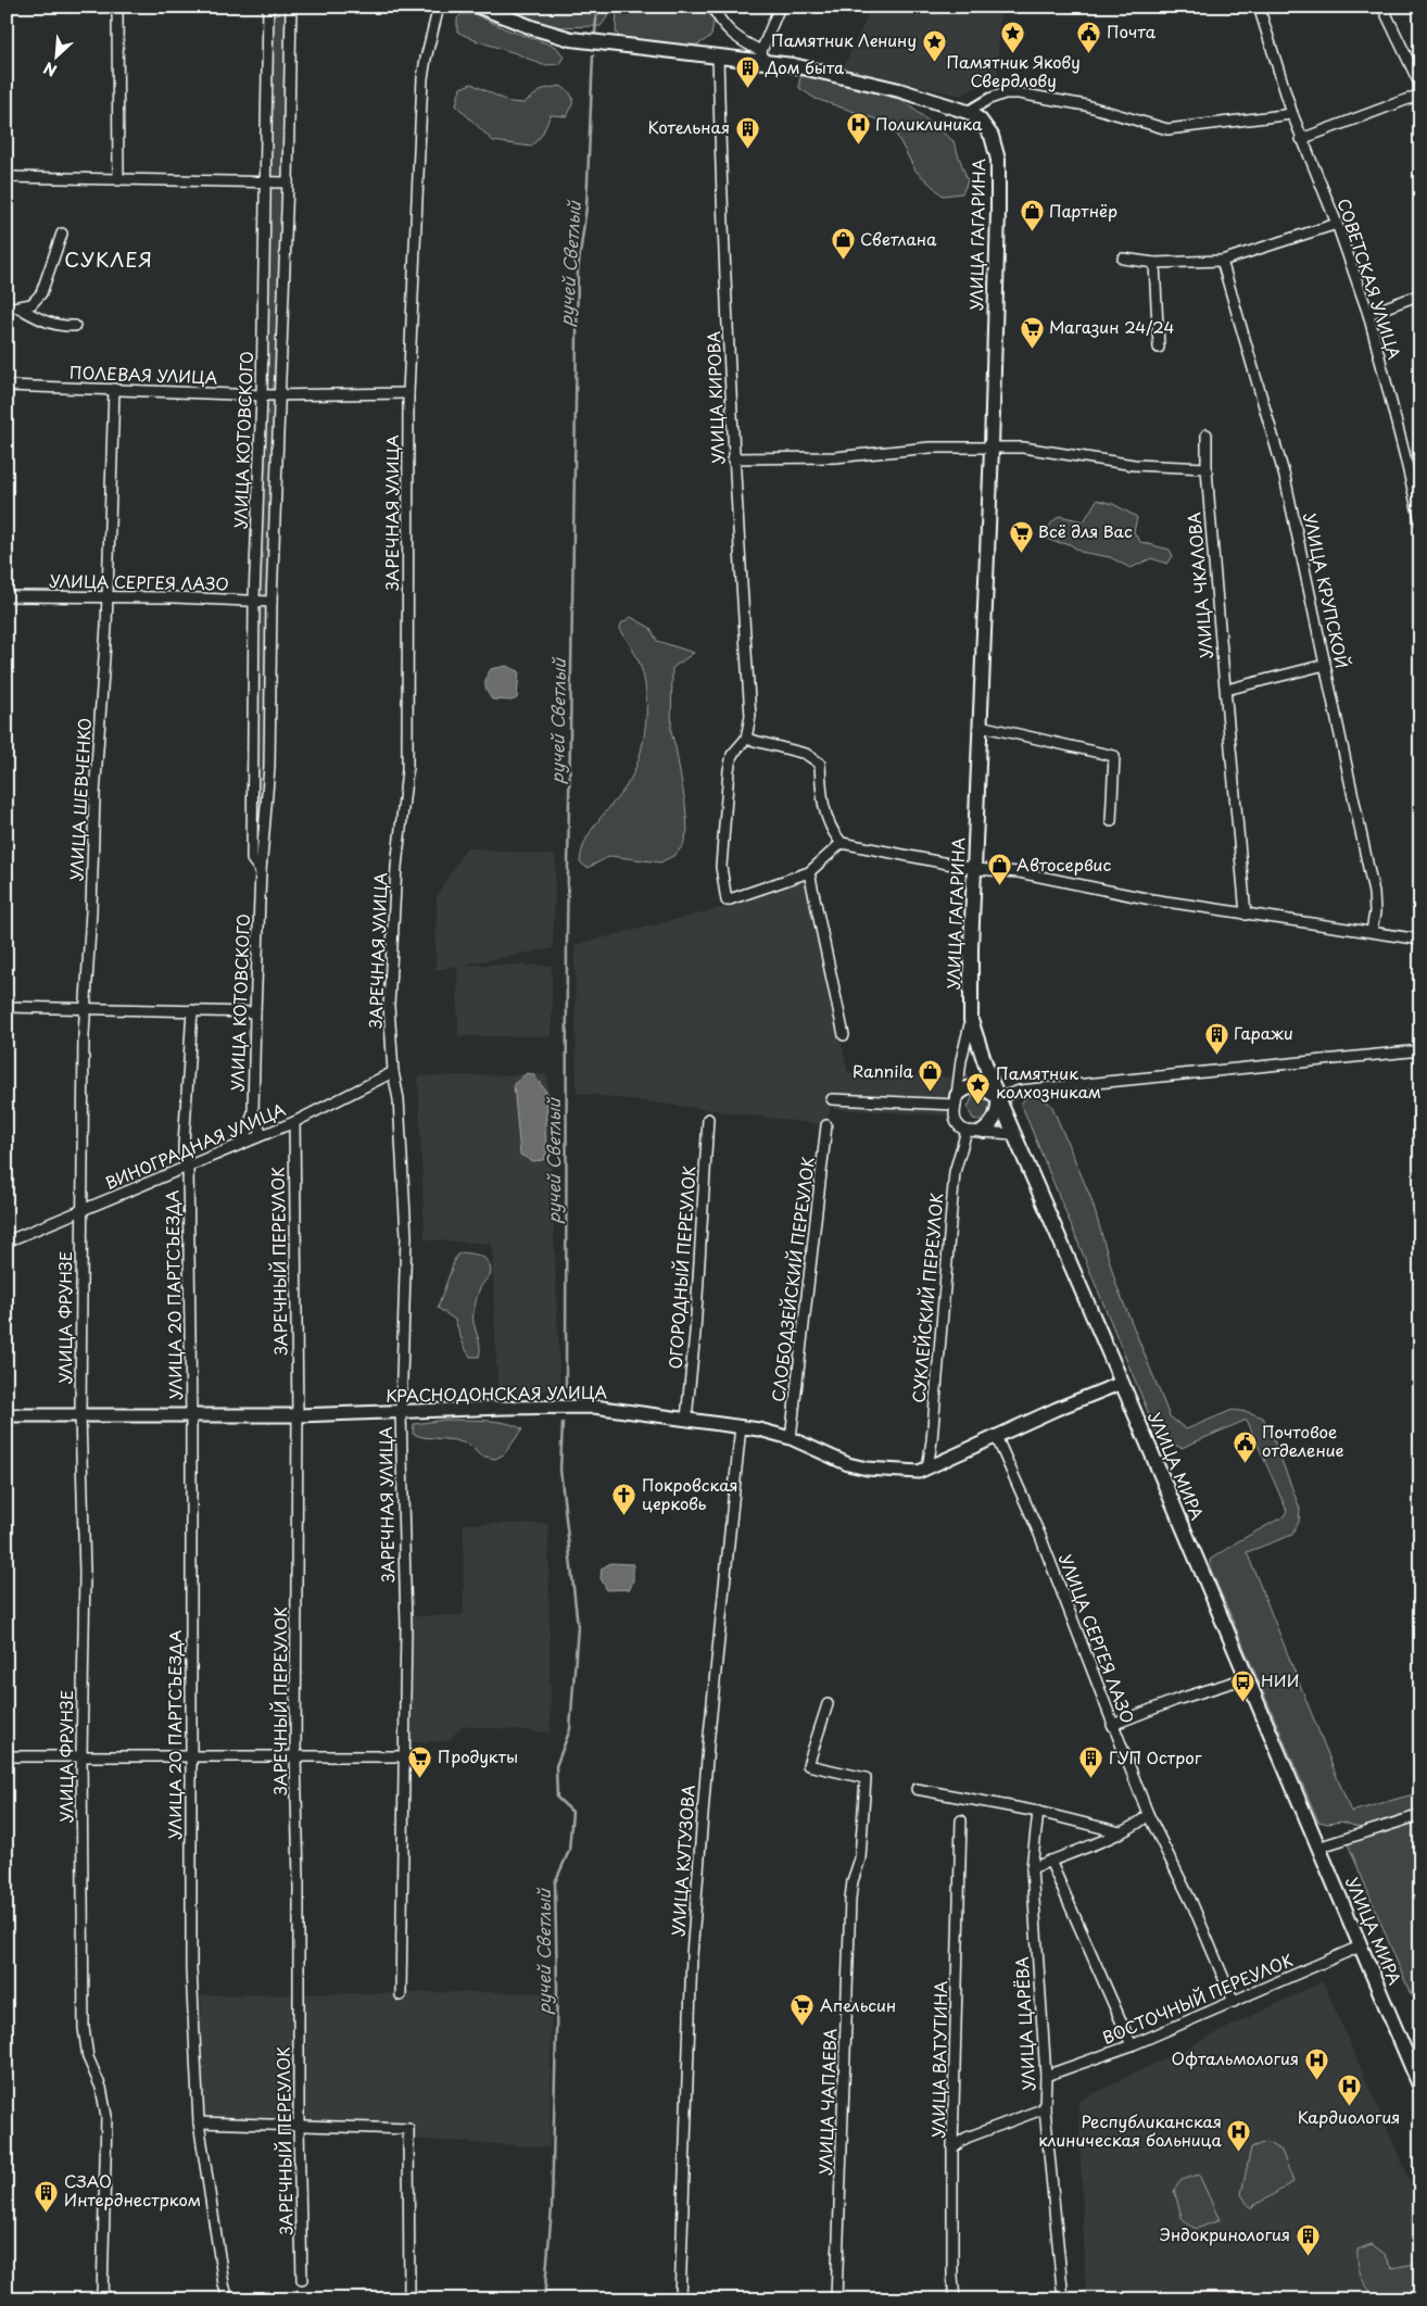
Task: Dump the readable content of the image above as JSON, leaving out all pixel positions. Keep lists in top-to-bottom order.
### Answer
{
  "streets": {
    "main road": ["УЛИЦА ГАГАРИНА", "УЛИЦА МИРА"],
    "street": [
      "СОВЕТСКАЯ УЛИЦА",
      "ПОЛЕВАЯ УЛИЦА",
      "УЛИЦА КИРОВА",
      "УЛИЦА КОТОВСКОГО",
      "ЗАРЕЧНАЯ УЛИЦА",
      "УЛИЦА СЕРГЕЯ ЛАЗО",
      "УЛИЦА ЧКАЛОВА",
      "УЛИЦА КРУПСКОЙ",
      "УЛИЦА ШЕВЧЕНКО",
      "ВИНОГРАДНАЯ УЛИЦА",
      "ЗАРЕЧНЫЙ ПЕРЕУЛОК",
      "ОГОРОДНЫЙ ПЕРЕУЛОК",
      "СЛОБОДЗЕЙСКИЙ ПЕРЕУЛОК",
      "УЛИЦА 20 ПАРТСЪЕЗДА",
      "СУКЛЕЙСКИЙ ПЕРЕУЛОК",
      "УЛИЦА ФРУНЗЕ",
      "КРАСНОДОНСКАЯ УЛИЦА",
      "УЛИЦА КУТУЗОВА",
      "ВОСТОЧНЫЙ ПЕРЕУЛОК",
      "УЛИЦА ЦАРЁВА",
      "УЛИЦА ВАТУТИНА",
      "УЛИЦА ЧАПАЕВА"
    ]
  },
  "crossings": [
    ["УЛИЦА ГАГАРИНА", "УЛИЦА КИРОВА"],
    ["УЛИЦА ГАГАРИНА", "СУКЛЕЙСКИЙ ПЕРЕУЛОК"],
    ["УЛИЦА ГАГАРИНА", "УЛИЦА МИРА"],
    ["ПОЛЕВАЯ УЛИЦА", "УЛИЦА КОТОВСКОГО"],
    ["ПОЛЕВАЯ УЛИЦА", "ЗАРЕЧНАЯ УЛИЦА"],
    ["ПОЛЕВАЯ УЛИЦА", "УЛИЦА ШЕВЧЕНКО"],
    ["УЛИЦА КОТОВСКОГО", "УЛИЦА СЕРГЕЯ ЛАЗО"],
    ["УЛИЦА КОТОВСКОГО", "ВИНОГРАДНАЯ УЛИЦА"],
    ["ЗАРЕЧНАЯ УЛИЦА", "ВИНОГРАДНАЯ УЛИЦА"],
    ["ЗАРЕЧНАЯ УЛИЦА", "КРАСНОДОНСКАЯ УЛИЦА"],
    ["УЛИЦА СЕРГЕЯ ЛАЗО", "УЛИЦА ШЕВЧЕНКО"],
    ["УЛИЦА СЕРГЕЯ ЛАЗО", "КРАСНОДОНСКАЯ УЛИЦА"],
    ["УЛИЦА СЕРГЕЯ ЛАЗО", "ВОСТОЧНЫЙ ПЕРЕУЛОК"],
    ["УЛИЦА ШЕВЧЕНКО", "ВИНОГРАДНАЯ УЛИЦА"],
    ["УЛИЦА ШЕВЧЕНКО", "УЛИЦА ФРУНЗЕ"],
    ["ВИНОГРАДНАЯ УЛИЦА", "ЗАРЕЧНЫЙ ПЕРЕУЛОК"],
    ["ВИНОГРАДНАЯ УЛИЦА", "УЛИЦА 20 ПАРТСЪЕЗДА"],
    ["ВИНОГРАДНАЯ УЛИЦА", "УЛИЦА ФРУНЗЕ"],
    ["ЗАРЕЧНЫЙ ПЕРЕУЛОК", "КРАСНОДОНСКАЯ УЛИЦА"],
    ["ОГОРОДНЫЙ ПЕРЕУЛОК", "КРАСНОДОНСКАЯ УЛИЦА"],
    ["СЛОБОДЗЕЙСКИЙ ПЕРЕУЛОК", "КРАСНОДОНСКАЯ УЛИЦА"],
    ["УЛИЦА 20 ПАРТСЪЕЗДА", "КРАСНОДОНСКАЯ УЛИЦА"],
    ["СУКЛЕЙСКИЙ ПЕРЕУЛОК", "КРАСНОДОНСКАЯ УЛИЦА"],
    ["СУКЛЕЙСКИЙ ПЕРЕУЛОК", "УЛИЦА МИРА"],
    ["УЛИЦА ФРУНЗЕ", "КРАСНОДОНСКАЯ УЛИЦА"],
    ["КРАСНОДОНСКАЯ УЛИЦА", "УЛИЦА МИРА"],
    ["КРАСНОДОНСКАЯ УЛИЦА", "УЛИЦА КУТУЗОВА"],
    ["УЛИЦА МИРА", "ВОСТОЧНЫЙ ПЕРЕУЛОК"],
    ["ВОСТОЧНЫЙ ПЕРЕУЛОК", "УЛИЦА ЦАРЁВА"]
  ],
  "districts": ["СУКЛЕЯ"],
  "water": ["ручей Светлый"],
  "places": {
    "place": ["Памятник Якову Свердлову", "Памятник Ленину", "Памятник колхозникам"],
    "public building": ["Почта", "Почтовое отделение"],
    "building": [
      "Дом быта",
      "Котельная",
      "Гаражи",
      "ГУП Острог",
      "СЗАО Интерднестрком",
      "Эндокринология"
    ],
    "hospital": [
      "Поликлиника",
      "Офтальмология",
      "Кардиология",
      "Республиканская клиническая больница"
    ],
    "shop": [
      "Партнёр",
      "Светлана",
      "Автосервис",
      "Rannila"
    ],
    "supermarket": [
      "Магазин 24/24",
      "Всё для Вас",
      "Продукты",
      "Апельсин"
    ],
    "church": ["Покровская церковь"],
    "bus stop": ["НИИ"]
  },
  "north": "bottom left"
}
